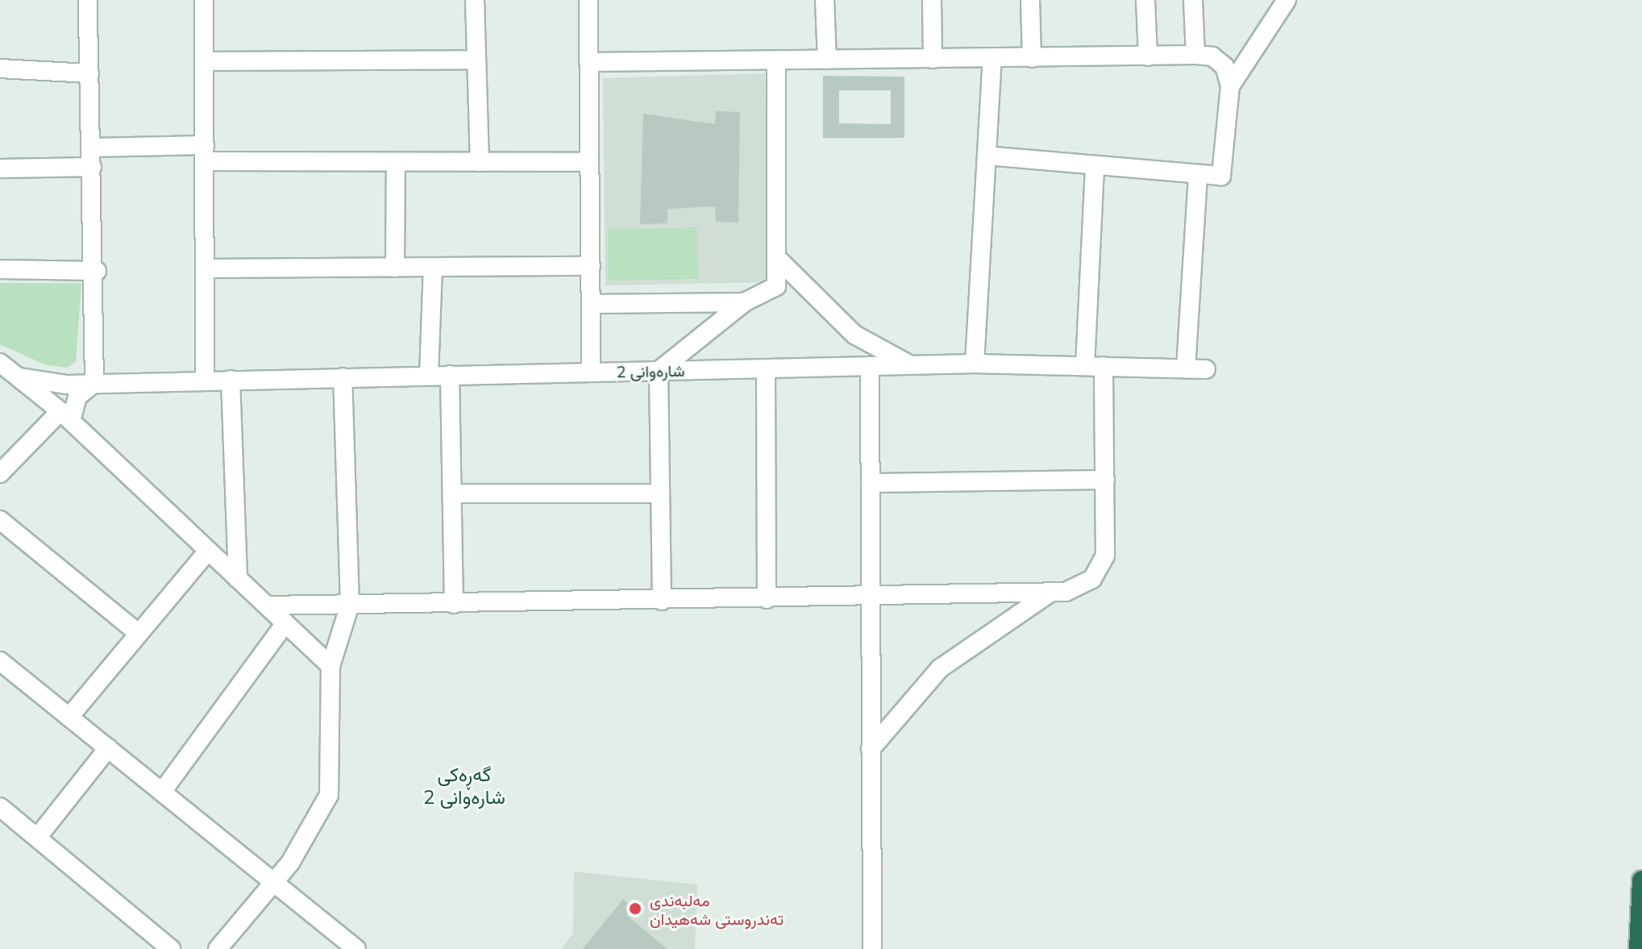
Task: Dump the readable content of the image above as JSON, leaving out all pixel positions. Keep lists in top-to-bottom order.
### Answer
{
  "streets": {
    "street": ["شارەوانی 2"]
  },
  "districts": ["گەڕەکی شارەوانی 2"],
  "places": ["مەلبەندی تەندروستی شەهیدان"]
}
